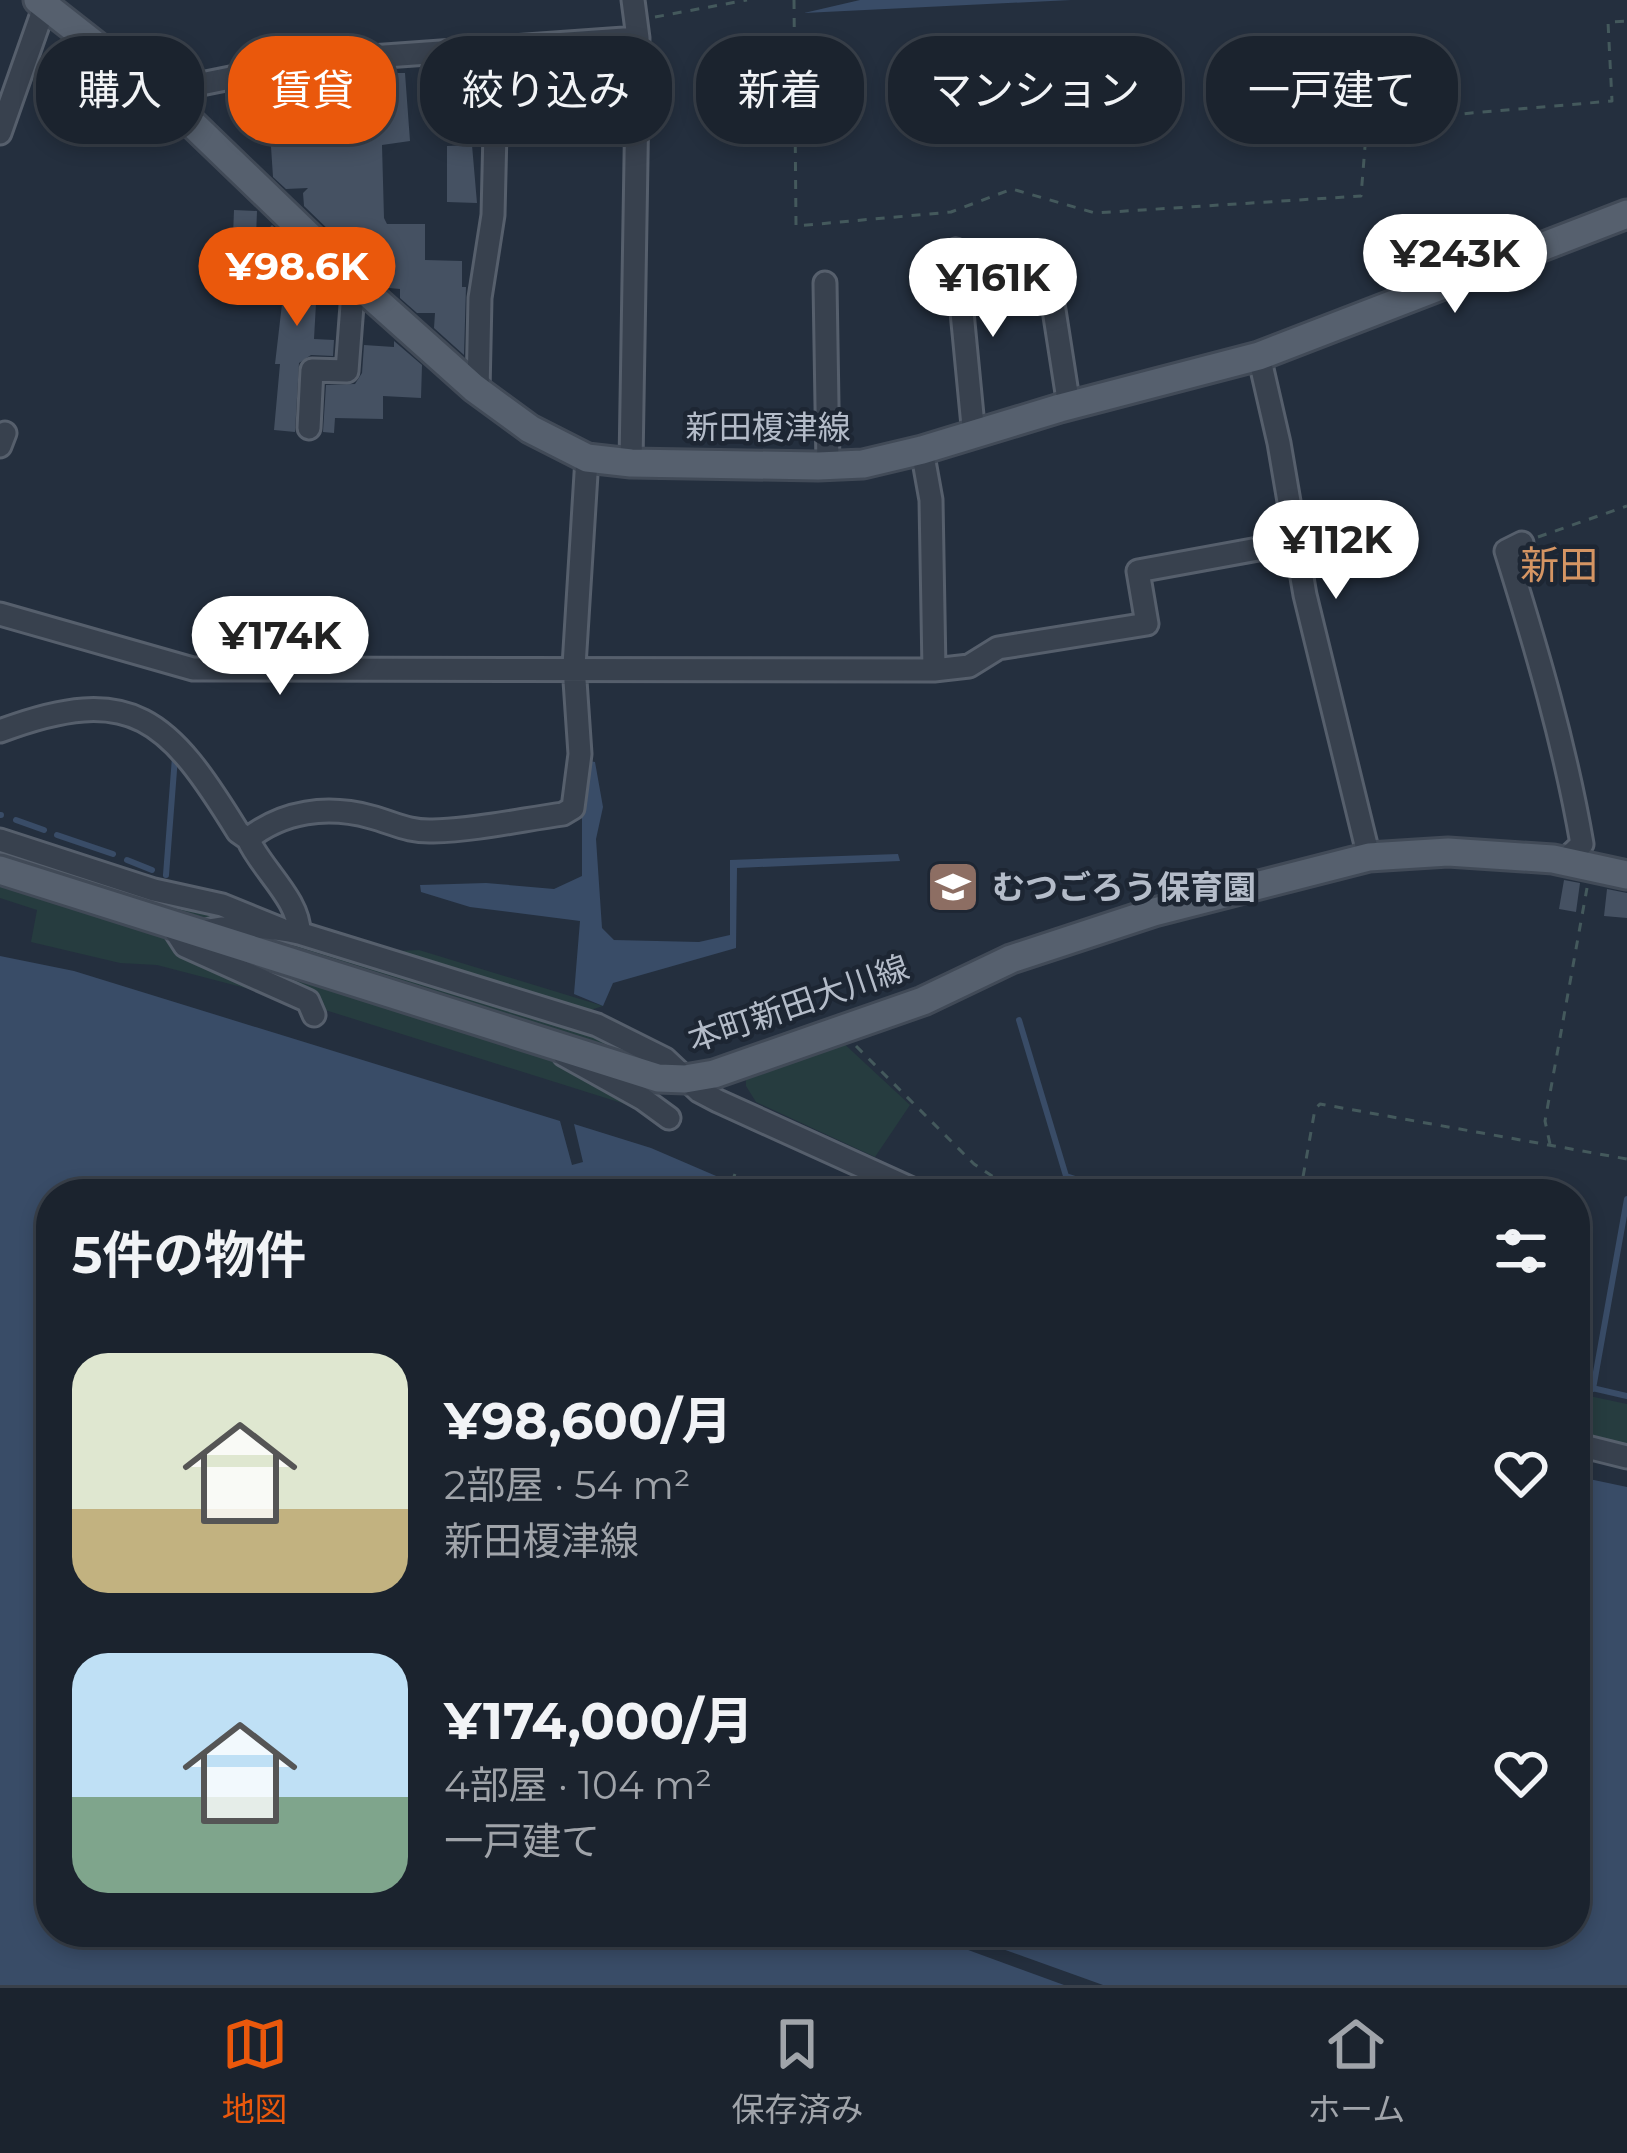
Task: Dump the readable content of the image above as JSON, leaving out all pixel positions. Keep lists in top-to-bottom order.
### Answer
{
  "streets": {
    "main road": ["新田榎津線", "本町新田大川線"]
  },
  "districts": ["新田"],
  "places": {
    "school or university": ["むつごろう保育園"]
  },
  "page": {
    "chip": [
      "購入",
      "賃貸",
      "絞り込み",
      "新着",
      "マンション",
      "一戸建て"
    ],
    "price": [
      "¥243K",
      "¥98.6K",
      "¥161K",
      "¥112K",
      "¥174K"
    ],
    "heading": "5件の物件",
    "list": [
      {
        "name": "¥98,600/月",
        "note": "2部屋 · 54 m² · 新田榎津線"
      },
      {
        "name": "¥174,000/月",
        "note": "4部屋 · 104 m² · 一戸建て"
      }
    ],
    "tabs": ["地図", "保存済み", "ホーム"]
  }
}
